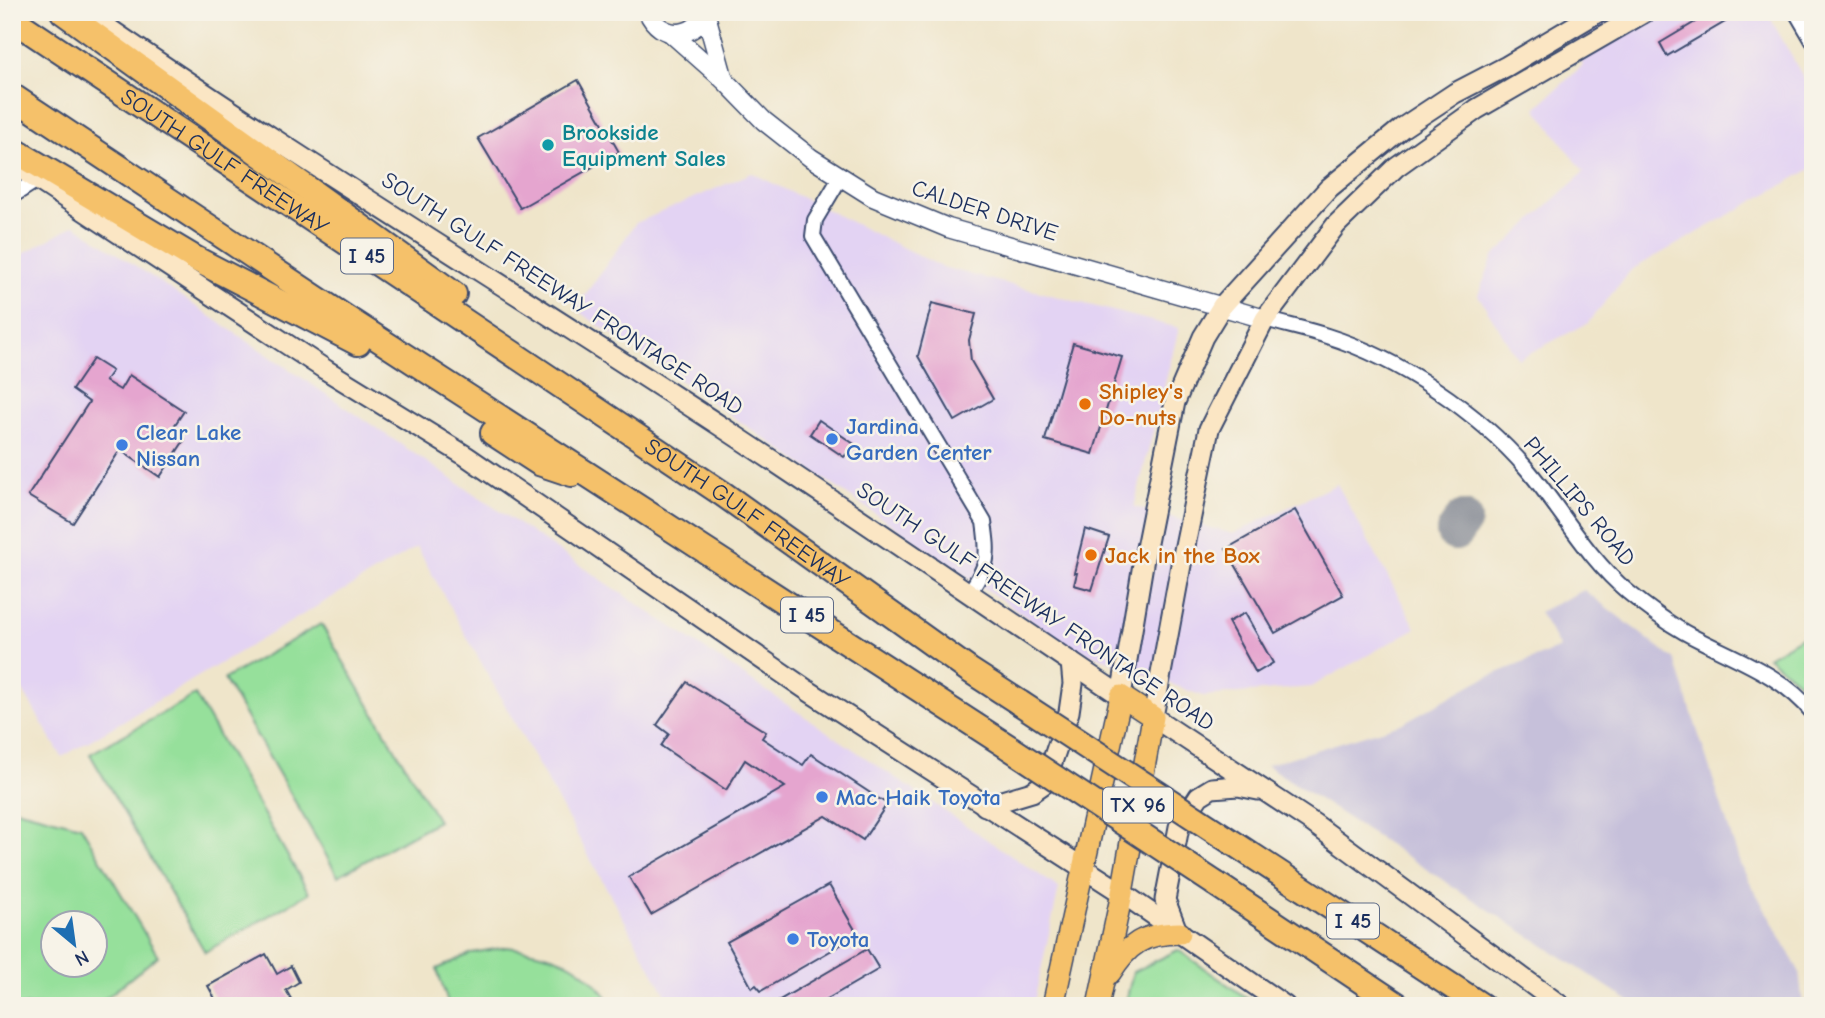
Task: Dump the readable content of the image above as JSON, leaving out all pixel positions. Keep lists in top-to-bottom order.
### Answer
{
  "streets": {
    "highway": ["SOUTH GULF FREEWAY", "I 45"],
    "main road": ["SOUTH GULF FREEWAY FRONTAGE ROAD", "TX 96"],
    "street": ["CALDER DRIVE", "PHILLIPS ROAD"]
  },
  "crossings": [
    ["CALDER DRIVE", "PHILLIPS ROAD"],
    ["SOUTH GULF FREEWAY FRONTAGE ROAD", "TX 96"]
  ],
  "places": [
    "Brookside Equipment Sales",
    "Shipley's Do-nuts",
    "Jardina Garden Center",
    "Clear Lake Nissan",
    "Jack in the Box",
    "Mac Haik Toyota",
    "Toyota"
  ],
  "north": "bottom right"
}
